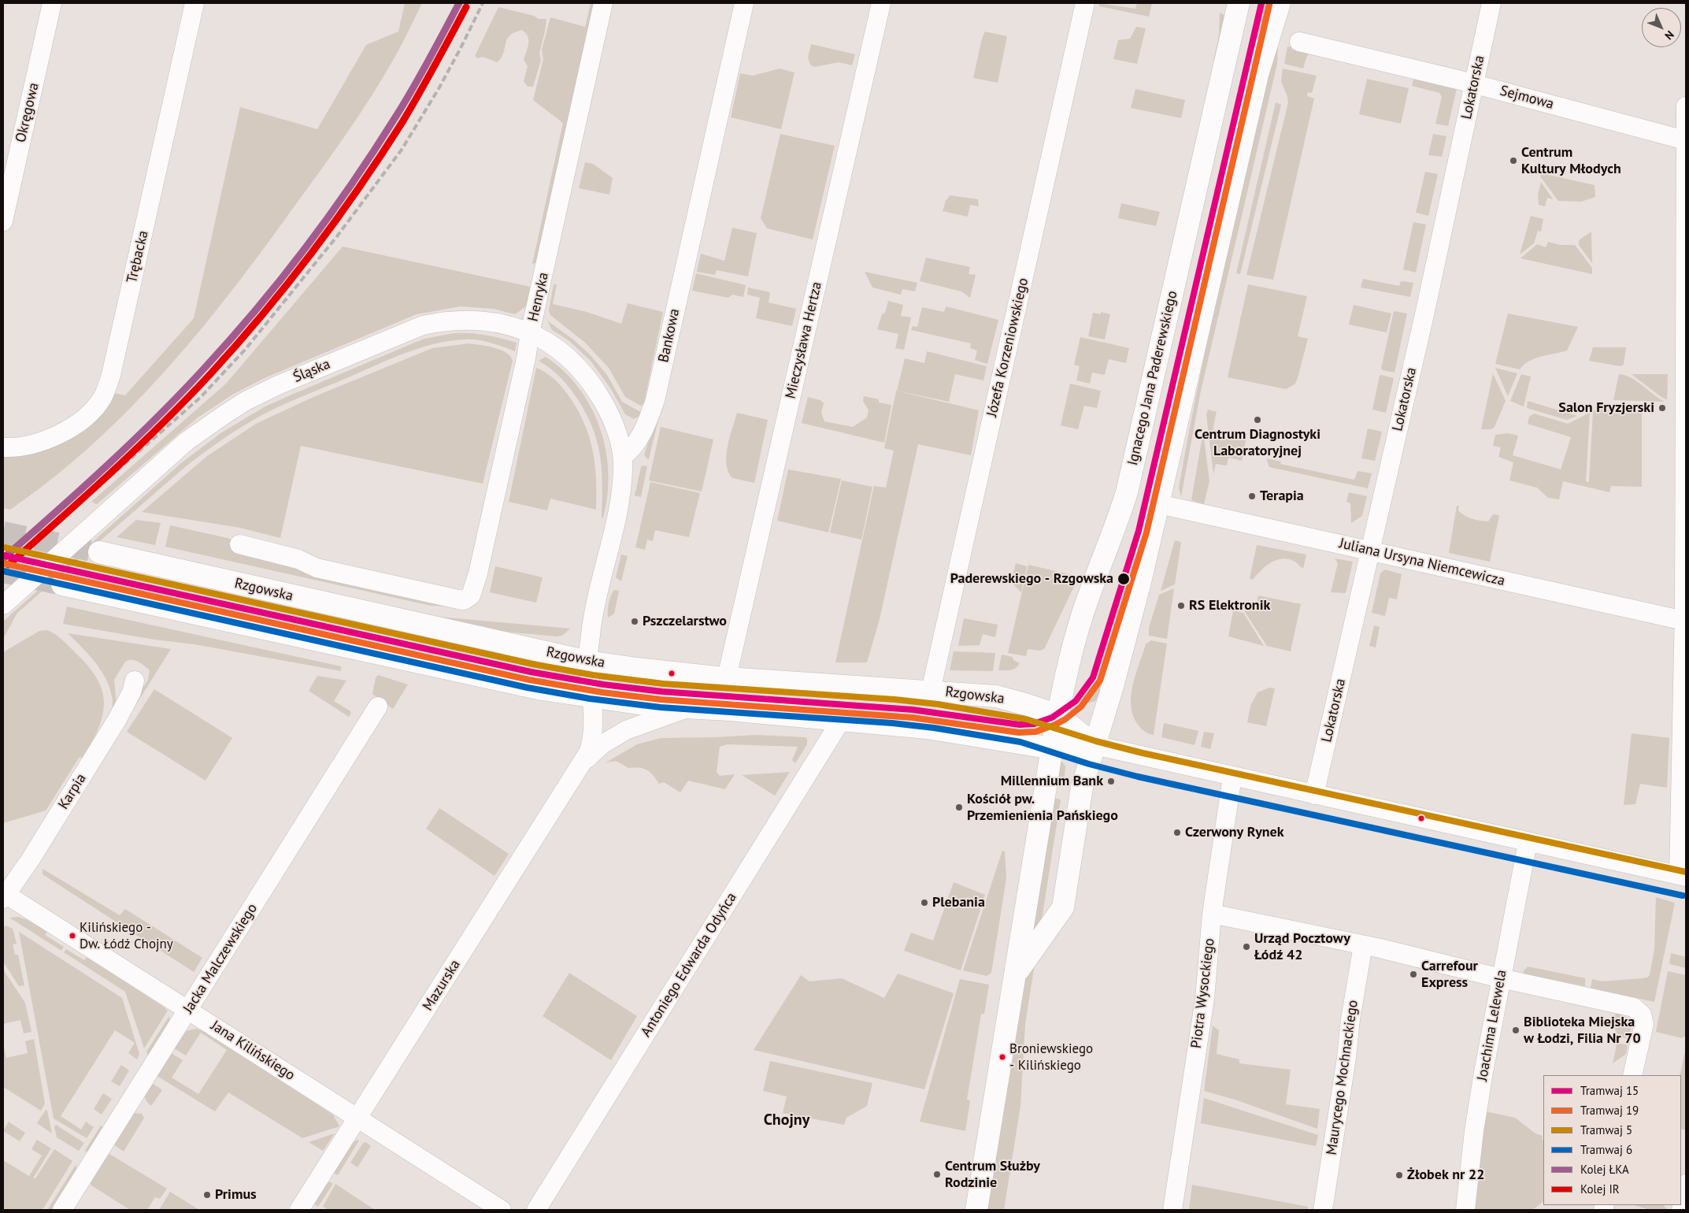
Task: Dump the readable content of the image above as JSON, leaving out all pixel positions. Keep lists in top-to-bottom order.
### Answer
{
  "streets": {
    "main road": ["Ignacego Jana Paderewskiego", "Rzgowska"],
    "street": [
      "Lokatorska",
      "Sejmowa",
      "Okręgowa",
      "Trębacka",
      "Henryka",
      "Bankowa",
      "Mieczysława Hertza",
      "Józefa Korzeniowskiego",
      "Śląska",
      "Juliana Ursyna Niemcewicza",
      "Karpia",
      "Jacka Malczewskiego",
      "Antoniego Edwarda Odyńca",
      "Mazurska",
      "Piotra Wysockiego",
      "Joachima Lelewela",
      "Jana Kilińskiego",
      "Maurycego Mochnackiego"
    ]
  },
  "crossings": [
    ["Lokatorska", "Sejmowa"],
    ["Lokatorska", "Juliana Ursyna Niemcewicza"],
    ["Lokatorska", "Rzgowska"],
    ["Henryka", "Śląska"],
    ["Bankowa", "Śląska"],
    ["Mieczysława Hertza", "Rzgowska"],
    ["Józefa Korzeniowskiego", "Rzgowska"],
    ["Ignacego Jana Paderewskiego", "Rzgowska"],
    ["Rzgowska", "Antoniego Edwarda Odyńca"],
    ["Rzgowska", "Mazurska"],
    ["Rzgowska", "Piotra Wysockiego"],
    ["Rzgowska", "Joachima Lelewela"],
    ["Karpia", "Jana Kilińskiego"],
    ["Jacka Malczewskiego", "Jana Kilińskiego"],
    ["Mazurska", "Jana Kilińskiego"]
  ],
  "districts": ["Chojny"],
  "places": [
    "Centrum Kultury Młodych",
    "Salon Fryzjerski",
    "Centrum Diagnostyki Laboratoryjnej",
    "Terapia",
    "Paderewskiego - Rzgowska",
    "RS Elektronik",
    "Pszczelarstwo",
    "Millennium Bank",
    "Kościół pw. Przemienienia Pańskiego",
    "Czerwony Rynek",
    "Plebania",
    "Kilińskiego - Dw. Łódź Chojny",
    "Urząd Pocztowy Łódź 42",
    "Carrefour Express",
    "Biblioteka Miejska w Łodzi, Filia Nr 70",
    "Broniewskiego - Kilińskiego",
    "Centrum Służby Rodzinie",
    "Żłobek nr 22",
    "Primus"
  ],
  "lines": [
    "tram line 15",
    "rail line ŁKA",
    "tram line 19",
    "rail line IR",
    "tram line 5",
    "tram line 6"
  ],
  "legend": [
    "Tramwaj 15",
    "Tramwaj 19",
    "Tramwaj 5",
    "Tramwaj 6",
    "Kolej ŁKA",
    "Kolej IR"
  ],
  "north": "bottom right"
}
